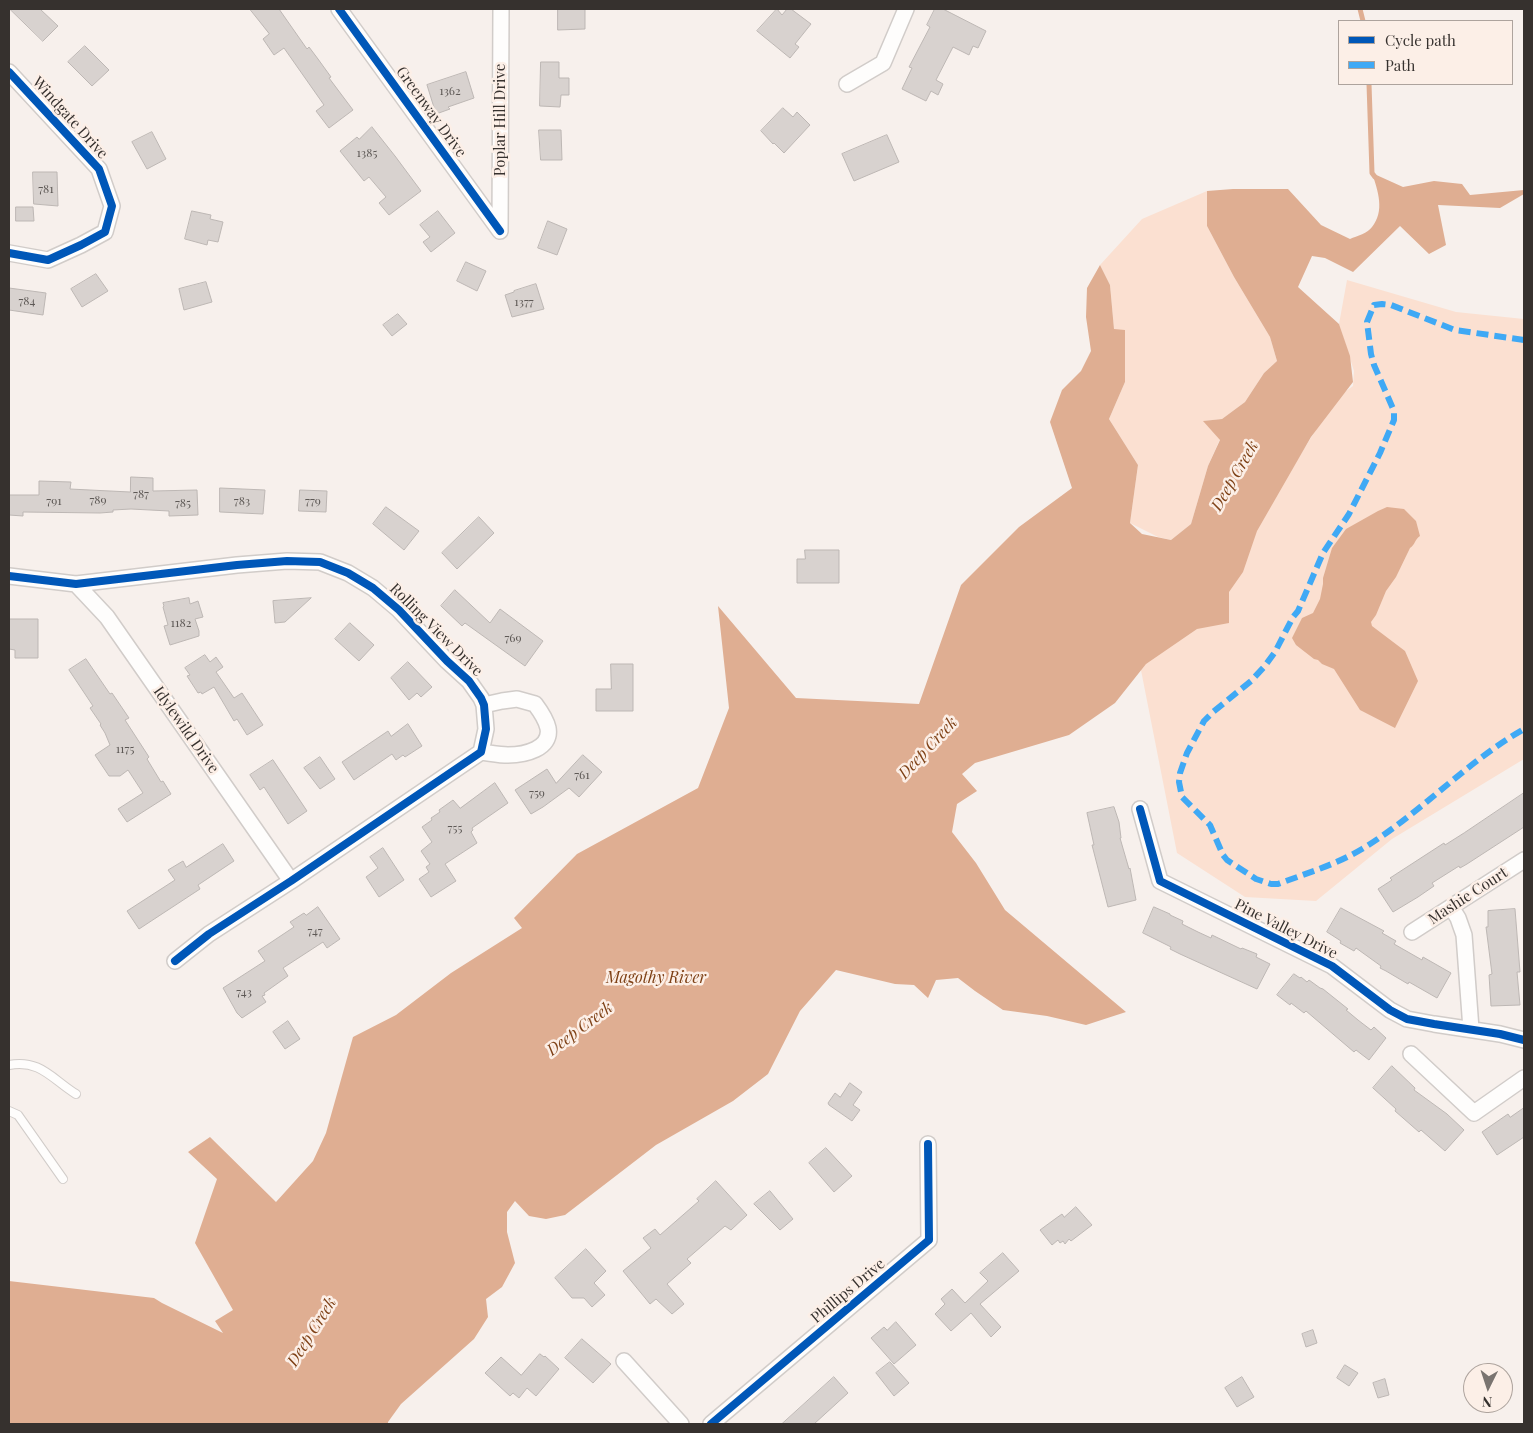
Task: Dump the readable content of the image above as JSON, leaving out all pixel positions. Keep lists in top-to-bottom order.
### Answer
{
  "streets": {
    "street": [
      "Greenway Drive",
      "Windgate Drive",
      "Poplar Hill Drive",
      "Rolling View Drive",
      "Idylewild Drive",
      "Mashie Court",
      "Pine Valley Drive",
      "Phillips Drive"
    ]
  },
  "crossings": [
    ["Greenway Drive", "Poplar Hill Drive"],
    ["Rolling View Drive", "Idylewild Drive"]
  ],
  "water": ["Deep Creek", "Magothy River"],
  "house_numbers": [
    "1362",
    "1385",
    "781",
    "784",
    "1377",
    "787",
    "789",
    "791",
    "783",
    "779",
    "785",
    "1182",
    "769",
    "1175",
    "761",
    "759",
    "755",
    "747",
    "743"
  ],
  "legend": ["Cycle path", "Path"],
  "north": "bottom"
}
